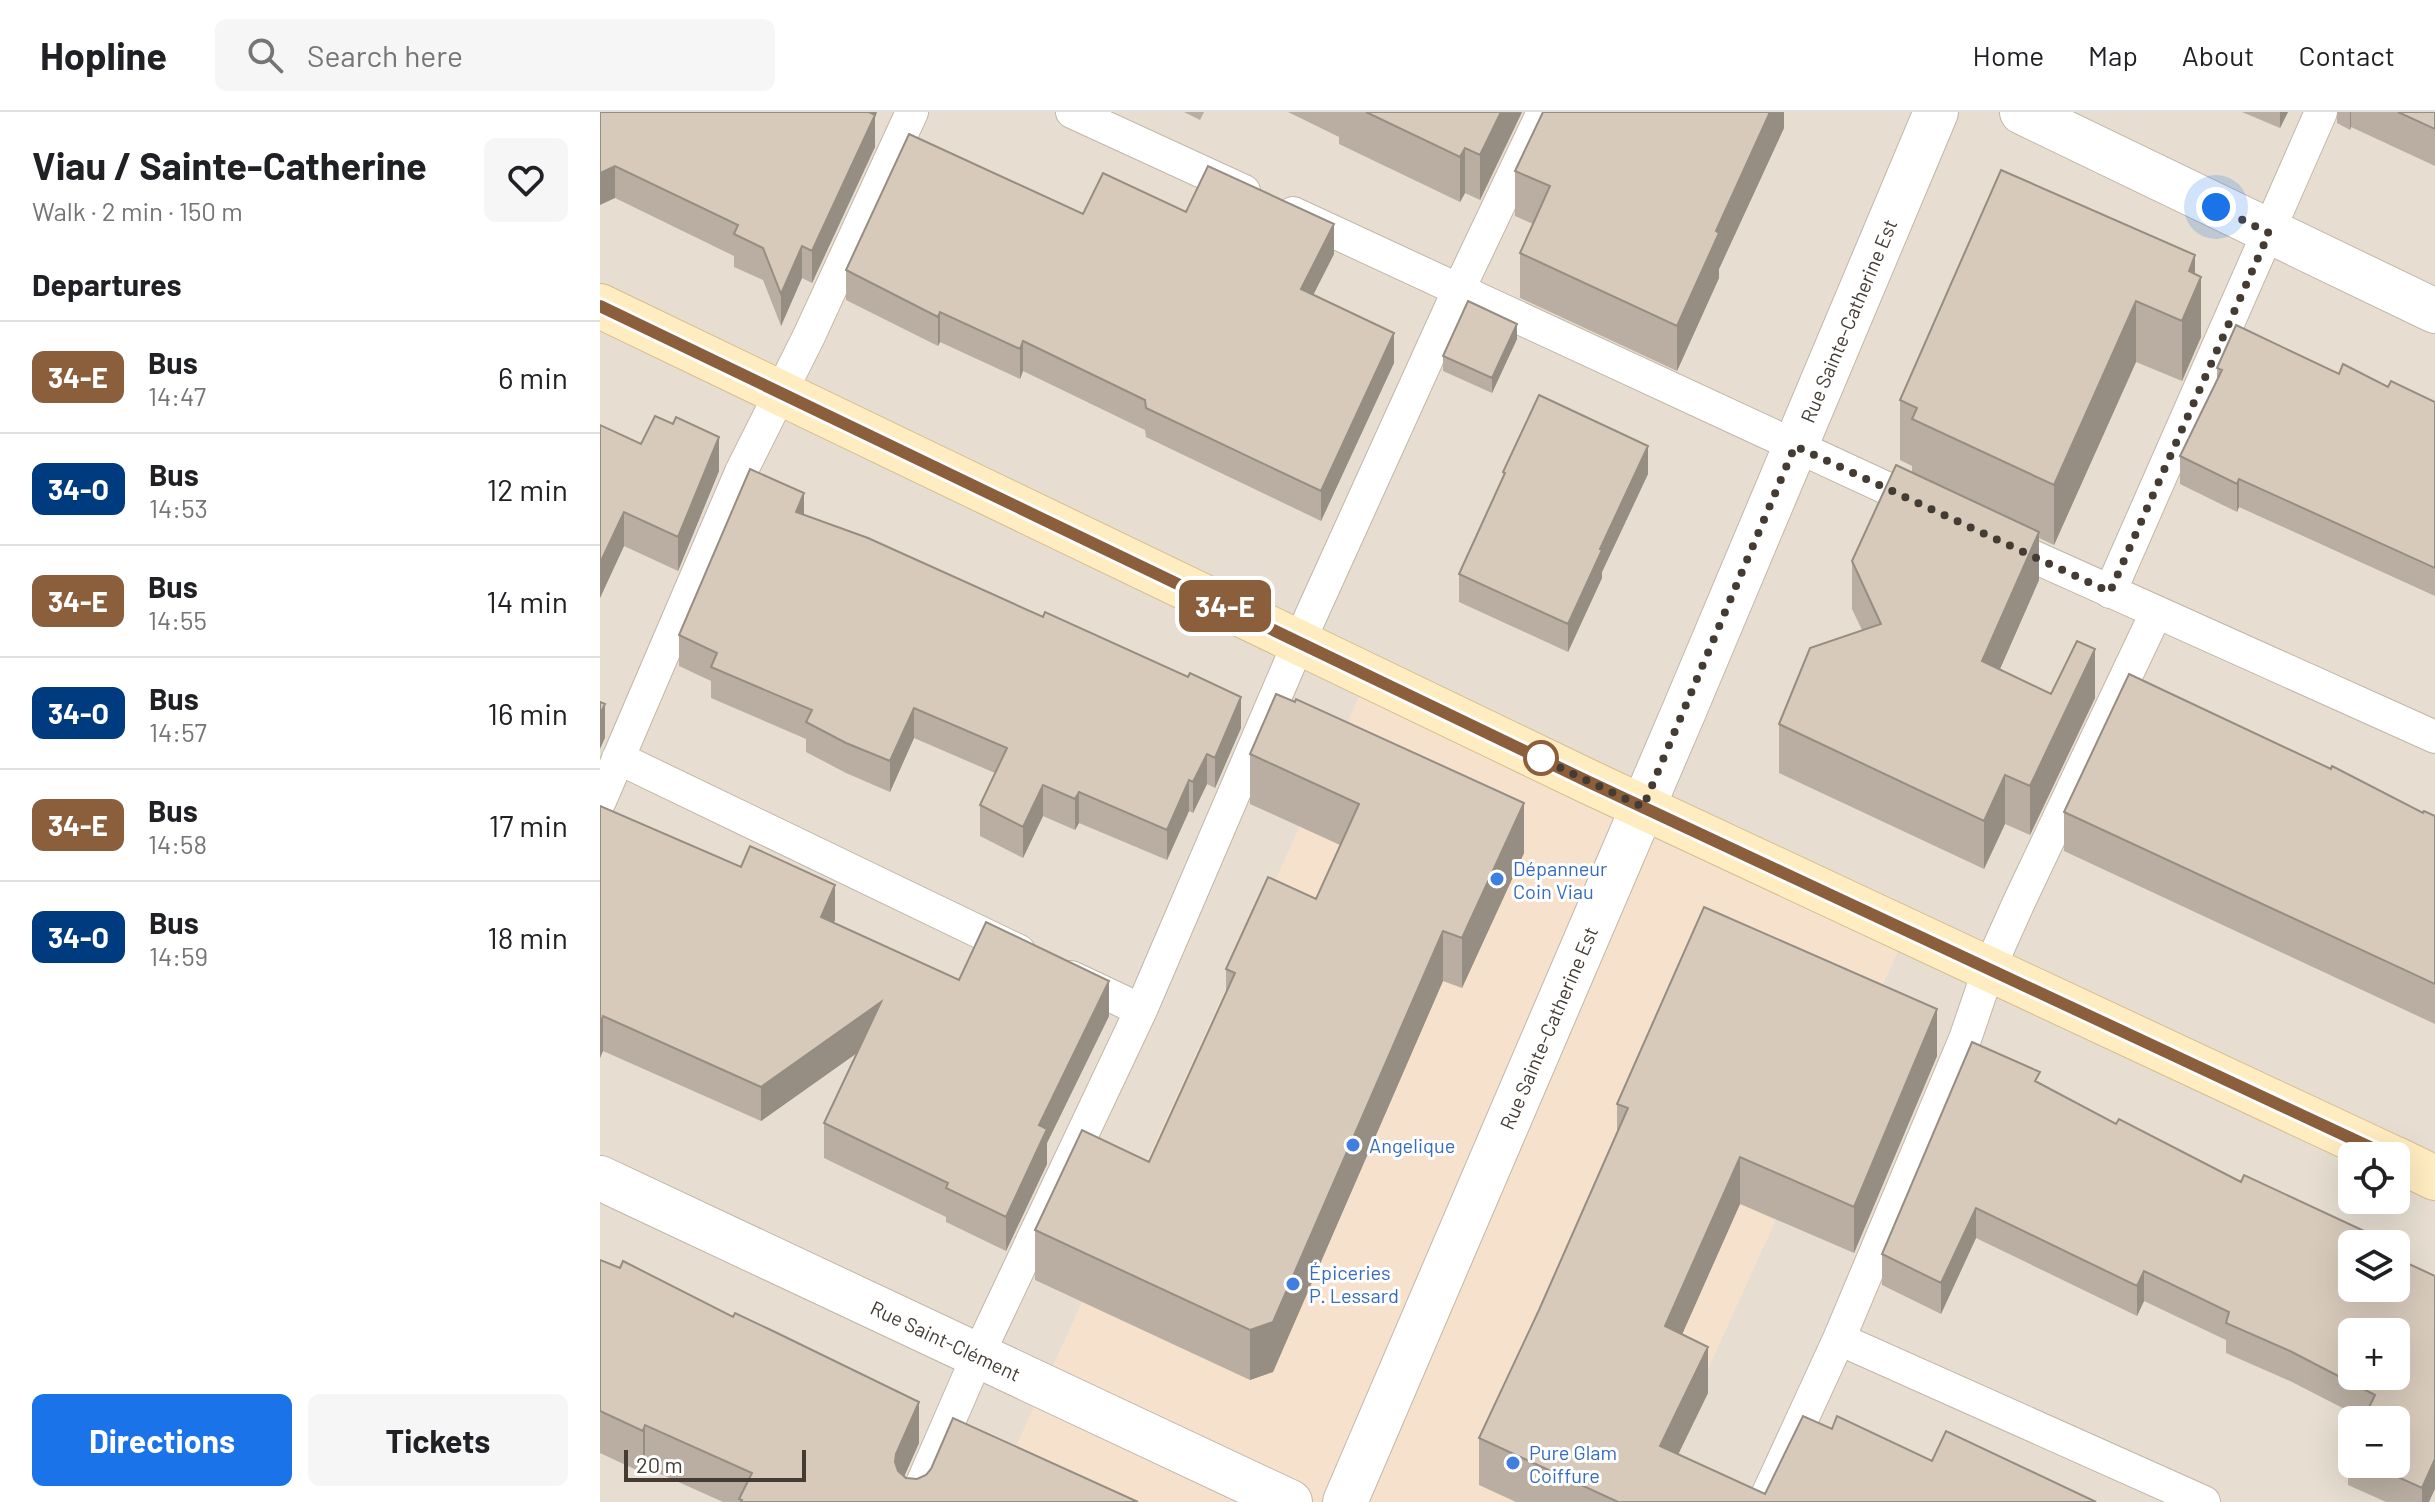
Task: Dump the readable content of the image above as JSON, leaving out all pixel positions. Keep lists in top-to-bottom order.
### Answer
{
  "streets": {
    "street": ["Rue Sainte-Catherine Est", "Rue Saint-Clément"]
  },
  "places": [
    "Dépanneur Coin Viau",
    "Angelique",
    "Épiceries P. Lessard",
    "Pure Glam Coiffure"
  ],
  "lines": ["bus line 34-E"],
  "scale_bar": "20 m",
  "page": {
    "header": "Hopline",
    "search": "Search here",
    "nav": [
      "Home",
      "Map",
      "About",
      "Contact"
    ],
    "heading": [
      ["Viau / Sainte-Catherine", "Walk · 2 min · 150 m"],
      "Departures"
    ],
    "on_map": "34-E",
    "list": [
      {
        "mark": "34-E",
        "name": "Bus",
        "note": "14:47",
        "value": "6 min"
      },
      {
        "mark": "34-O",
        "name": "Bus",
        "note": "14:53",
        "value": "12 min"
      },
      {
        "mark": "34-E",
        "name": "Bus",
        "note": "14:55",
        "value": "14 min"
      },
      {
        "mark": "34-O",
        "name": "Bus",
        "note": "14:57",
        "value": "16 min"
      },
      {
        "mark": "34-E",
        "name": "Bus",
        "note": "14:58",
        "value": "17 min"
      },
      {
        "mark": "34-O",
        "name": "Bus",
        "note": "14:59",
        "value": "18 min"
      }
    ],
    "map_buttons": ["+", "−"],
    "buttons": ["Directions", "Tickets"],
    "scale": "20 m"
  }
}
